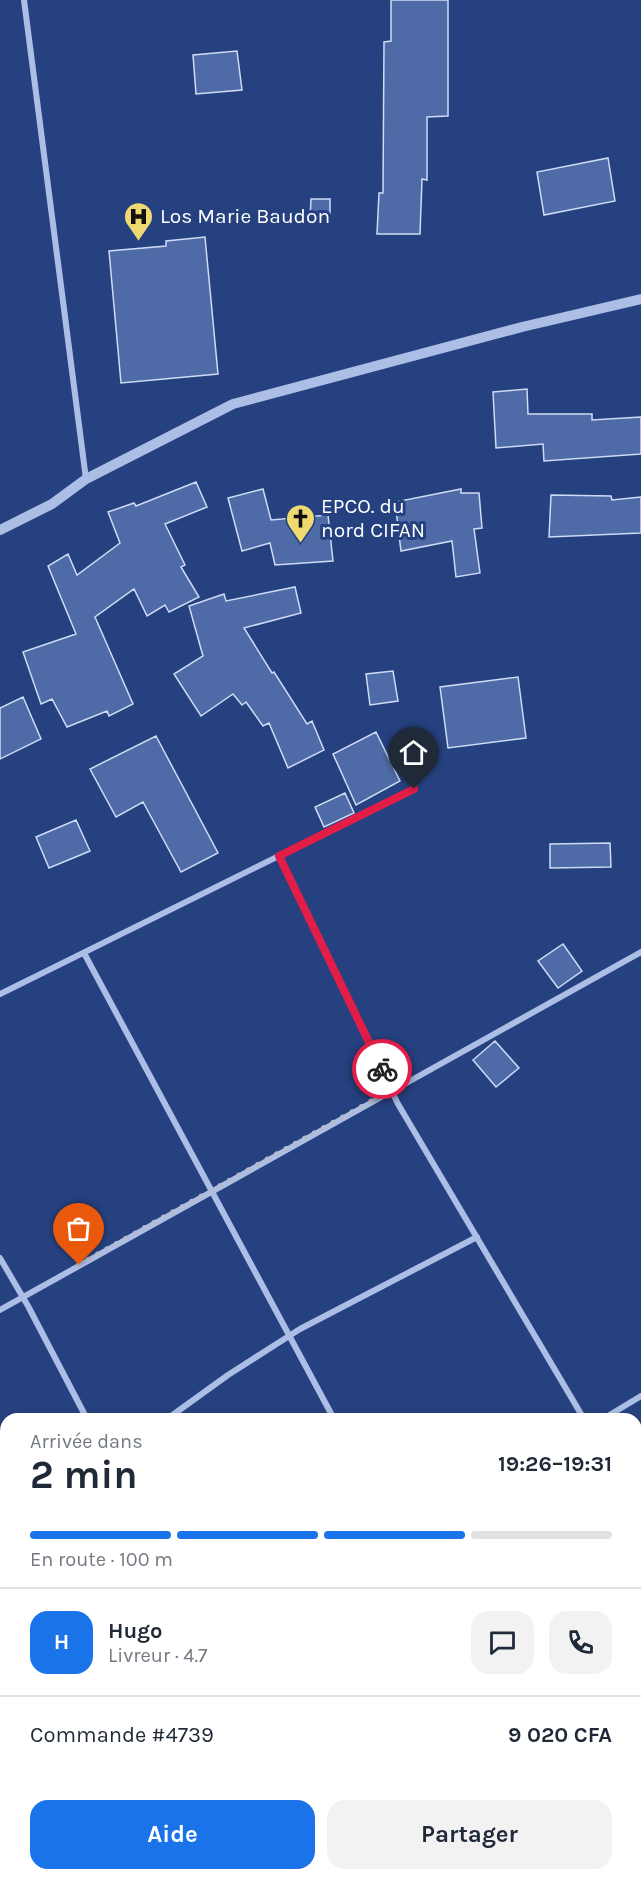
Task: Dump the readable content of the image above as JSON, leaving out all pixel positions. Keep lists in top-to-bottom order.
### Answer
{
  "places": {
    "hospital": ["Los Marie Baudon"],
    "church": ["EPCO. du nord CIFAN"]
  },
  "page": {
    "heading": ["2 min", "Arrivée dans", "19:26–19:31"],
    "panel": [
      "Hugo",
      "Livreur · 4.7",
      "Commande #4739",
      "9 020 CFA"
    ],
    "bar": "En route · 100 m",
    "round": "H",
    "buttons": ["Aide", "Partager"]
  }
}
